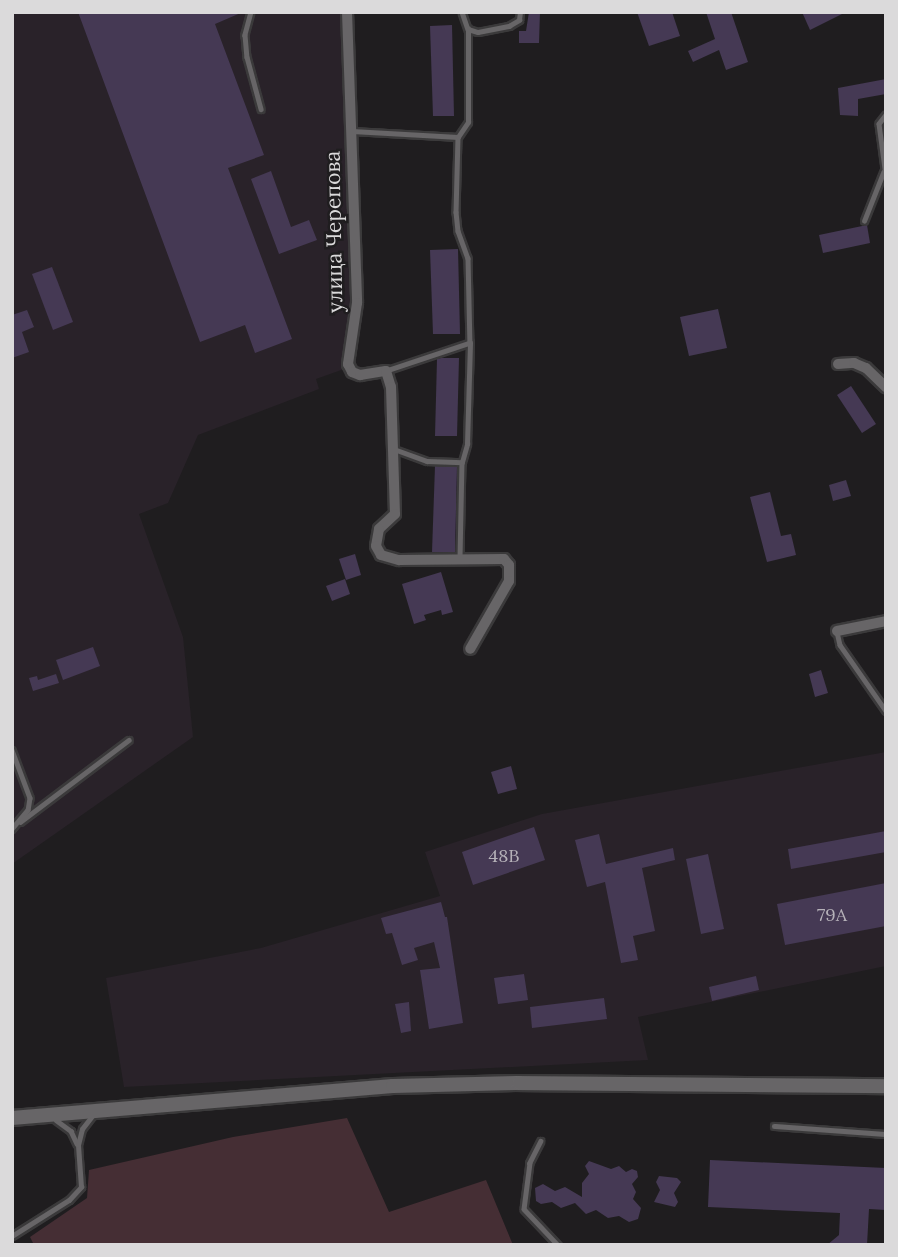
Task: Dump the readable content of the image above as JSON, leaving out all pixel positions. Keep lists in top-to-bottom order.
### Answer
{
  "streets": {
    "street": ["улица Черепова"]
  },
  "house_numbers": ["48В", "79А"]
}
